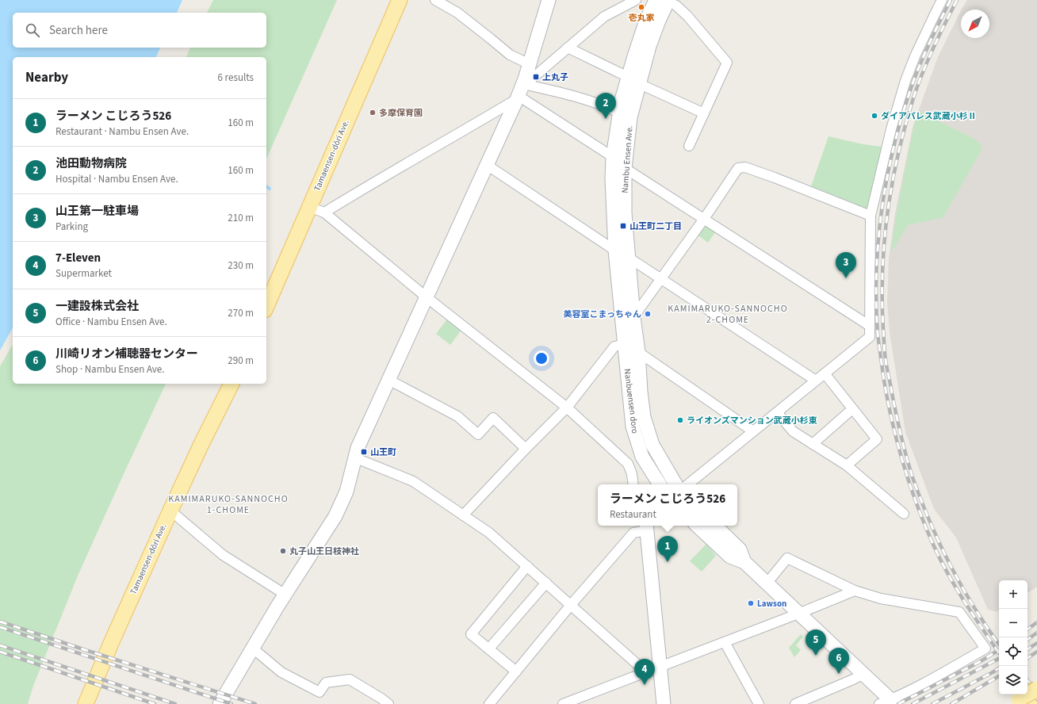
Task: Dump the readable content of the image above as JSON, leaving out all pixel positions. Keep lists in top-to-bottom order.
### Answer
{
  "streets": {
    "main road": ["Tamaensen-dōri Ave."],
    "street": ["Nambu Ensen Ave.", "Nanbuensen doro"]
  },
  "crossings": [
    ["Nambu Ensen Ave.", "Nanbuensen doro"]
  ],
  "districts": ["KAMIMARUKO-SANNOCHO 2-CHOME", "KAMIMARUKO-SANNOCHO 1-CHOME"],
  "places": {
    "other": [
      "壱丸家",
      "多摩保育園",
      "ダイアパレス武蔵小杉Ⅱ",
      "美容室こまっちゃん",
      "ライオンズマンション武蔵小杉東",
      "丸子山王日枝神社",
      "Lawson"
    ],
    "transit": ["上丸子", "山王町二丁目", "山王町"]
  },
  "north": "bottom left",
  "page": {
    "search": "Search here",
    "heading": ["Nearby", "6 results"],
    "pins": [
      "2",
      "3",
      "1",
      "5",
      "6",
      "4"
    ],
    "list": [
      {
        "mark": "1",
        "name": "ラーメン こじろう526",
        "note": "Restaurant · Nambu Ensen Ave.",
        "value": "160 m"
      },
      {
        "mark": "2",
        "name": "池田動物病院",
        "note": "Hospital · Nambu Ensen Ave.",
        "value": "160 m"
      },
      {
        "mark": "3",
        "name": "山王第一駐車場",
        "note": "Parking",
        "value": "210 m"
      },
      {
        "mark": "4",
        "name": "7-Eleven",
        "note": "Supermarket",
        "value": "230 m"
      },
      {
        "mark": "5",
        "name": "一建設株式会社",
        "note": "Office · Nambu Ensen Ave.",
        "value": "270 m"
      },
      {
        "mark": "6",
        "name": "川崎リオン補聴器センター",
        "note": "Shop · Nambu Ensen Ave.",
        "value": "290 m"
      }
    ],
    "popup": ["ラーメン こじろう526", "Restaurant"],
    "map_buttons": ["+", "−"]
  }
}
